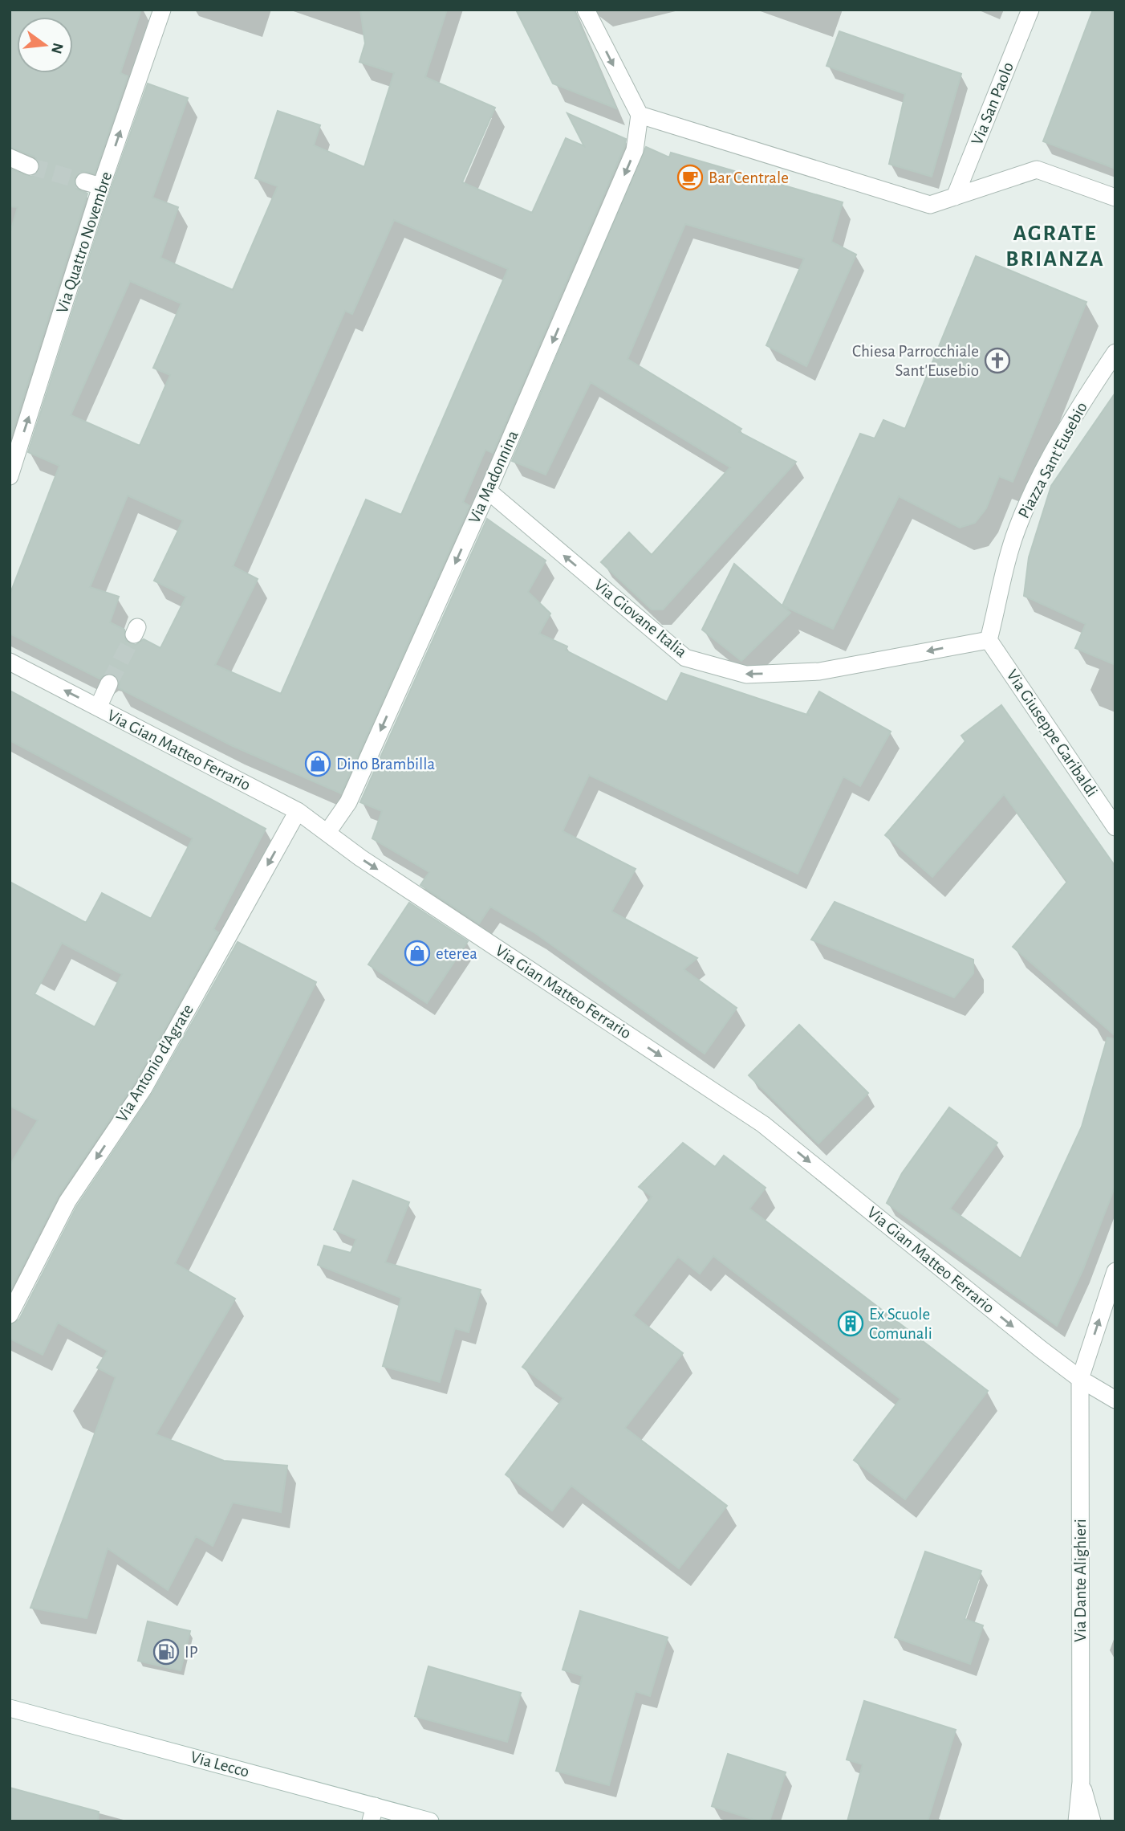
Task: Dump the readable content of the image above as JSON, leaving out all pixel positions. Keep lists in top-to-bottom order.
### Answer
{
  "streets": {
    "street": [
      "Via San Paolo",
      "Via Quattro Novembre",
      "Piazza Sant'Eusebio",
      "Via Madonnina",
      "Via Giovane Italia",
      "Via Giuseppe Garibaldi",
      "Via Gian Matteo Ferrario",
      "Via Antonio d'Agrate",
      "Via Dante Alighieri",
      "Via Lecco"
    ]
  },
  "crossings": [
    ["Piazza Sant'Eusebio", "Via Giovane Italia"],
    ["Piazza Sant'Eusebio", "Via Giuseppe Garibaldi"],
    ["Via Madonnina", "Via Giovane Italia"],
    ["Via Madonnina", "Via Gian Matteo Ferrario"],
    ["Via Giovane Italia", "Via Giuseppe Garibaldi"],
    ["Via Gian Matteo Ferrario", "Via Antonio d'Agrate"],
    ["Via Gian Matteo Ferrario", "Via Dante Alighieri"]
  ],
  "one_way": [
    "Via Quattro Novembre",
    "Via Madonnina",
    "Via Giovane Italia",
    "Via Gian Matteo Ferrario",
    "Via Antonio d'Agrate"
  ],
  "districts": ["AGRATE BRIANZA"],
  "places": {
    "cafe": ["Bar Centrale"],
    "church": ["Chiesa Parrocchiale Sant'Eusebio"],
    "shop": ["Dino Brambilla", "eterea"],
    "building": ["Ex Scuole Comunali"],
    "fuel station": ["IP"]
  },
  "north": "right"
}
